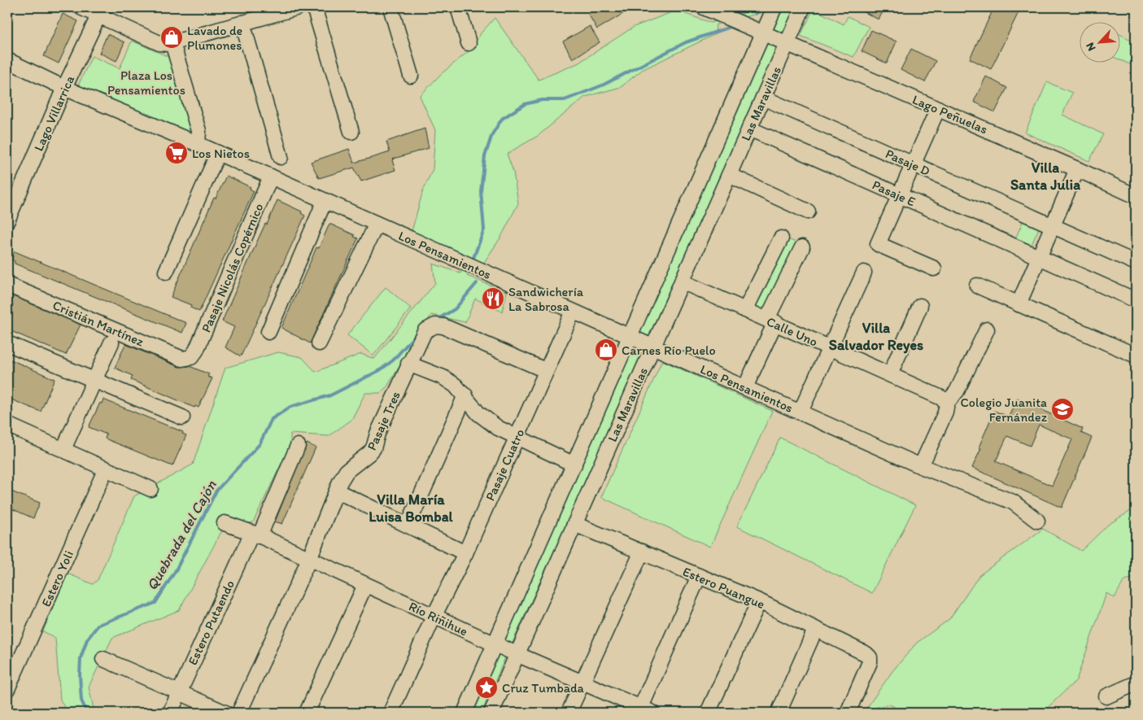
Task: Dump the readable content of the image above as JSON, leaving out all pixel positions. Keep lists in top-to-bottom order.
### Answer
{
  "streets": {
    "street": [
      "Las Maravillas",
      "Lago Villarrica",
      "Lago Peñuelas",
      "Pasaje D",
      "Pasaje E",
      "Los Pensamientos",
      "Pasaje Nicolás Copérnico",
      "Cristián Martínez",
      "Calle Uno",
      "Pasaje Tres",
      "Pasaje Cuatro",
      "Estero Yoli",
      "Estero Puangue",
      "Río Riñihue",
      "Estero Putaendo"
    ]
  },
  "crossings": [
    ["Las Maravillas", "Lago Peñuelas"],
    ["Las Maravillas", "Pasaje D"],
    ["Las Maravillas", "Pasaje E"],
    ["Las Maravillas", "Los Pensamientos"],
    ["Las Maravillas", "Calle Uno"],
    ["Las Maravillas", "Estero Puangue"],
    ["Las Maravillas", "Río Riñihue"],
    ["Lago Villarrica", "Los Pensamientos"],
    ["Los Pensamientos", "Pasaje Nicolás Copérnico"],
    ["Los Pensamientos", "Pasaje Cuatro"],
    ["Pasaje Nicolás Copérnico", "Cristián Martínez"],
    ["Pasaje Tres", "Pasaje Cuatro"],
    ["Pasaje Tres", "Río Riñihue"],
    ["Pasaje Cuatro", "Río Riñihue"],
    ["Río Riñihue", "Estero Putaendo"]
  ],
  "districts": ["Villa Santa Julia", "Villa Salvador Reyes", "Villa María Luisa Bombal"],
  "water": ["Quebrada del Cajón"],
  "parks": ["Plaza Los Pensamientos"],
  "places": {
    "shop": ["Lavado de Plumones", "Carnes Río Puelo"],
    "supermarket": ["Los Nietos"],
    "restaurant": ["Sandwichería La Sabrosa"],
    "school or university": ["Colegio Juanita Fernández"],
    "place": ["Cruz Tumbada"]
  },
  "north": "bottom left"
}
